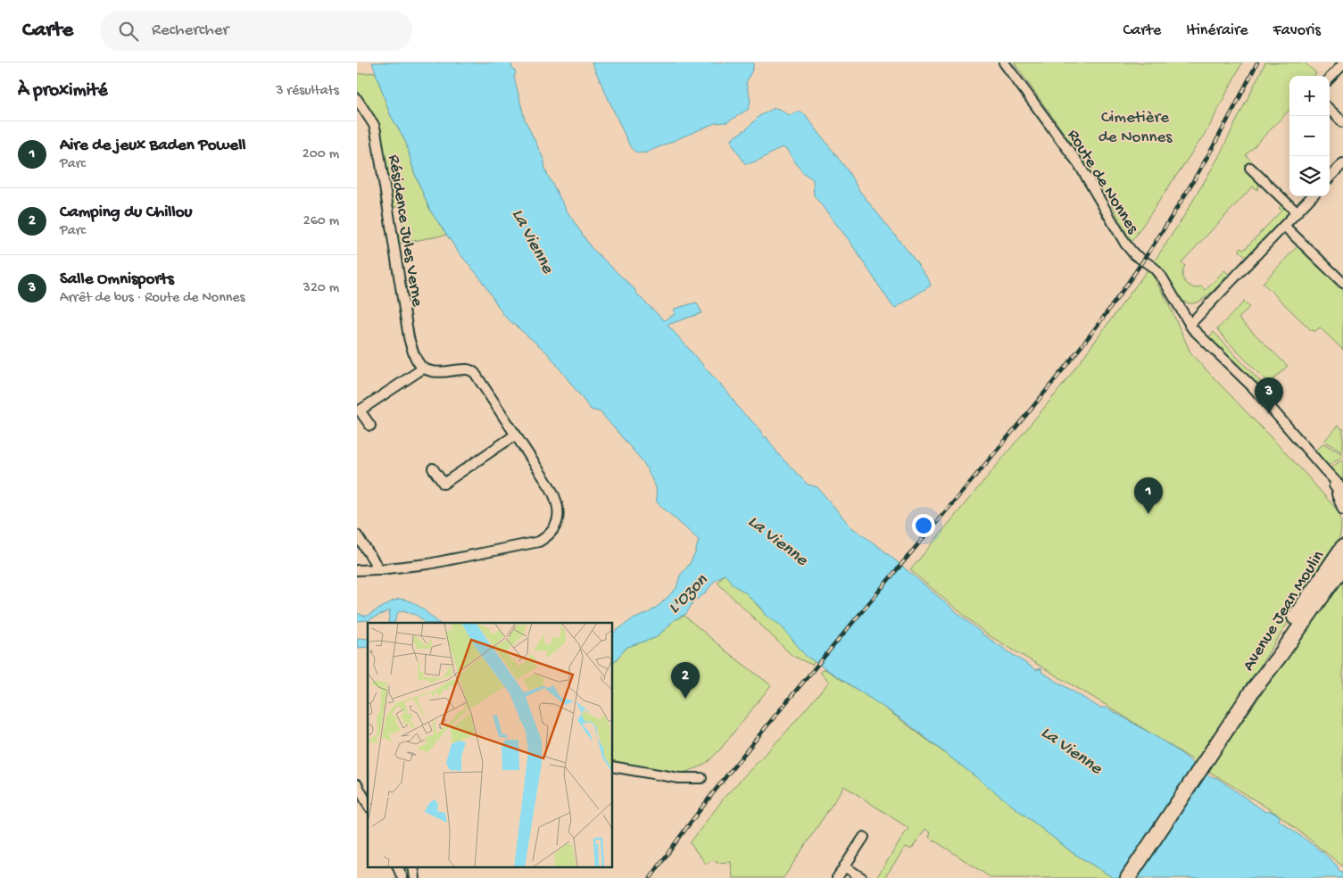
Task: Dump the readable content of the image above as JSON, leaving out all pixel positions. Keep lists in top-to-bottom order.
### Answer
{
  "streets": {
    "main road": ["Avenue Jean Moulin"],
    "street": ["Route de Nonnes", "Résidence Jules Verne"]
  },
  "water": ["La Vienne", "L'Ozon"],
  "parks": ["Cimetière de Nonnes"],
  "page": {
    "header": "Carte",
    "search": "Rechercher",
    "nav": ["Carte", "Itinéraire", "Favoris"],
    "heading": ["À proximité", "3 résultats"],
    "map_buttons": ["+", "−"],
    "list": [
      {
        "mark": "1",
        "name": "Aire de jeux Baden Powell",
        "note": "Parc",
        "value": "200 m"
      },
      {
        "mark": "2",
        "name": "Camping du Chillou",
        "note": "Parc",
        "value": "260 m"
      },
      {
        "mark": "3",
        "name": "Salle Omnisports",
        "note": "Arrêt de bus · Route de Nonnes",
        "value": "320 m"
      }
    ],
    "pins": ["3", "1", "2"]
  }
}
